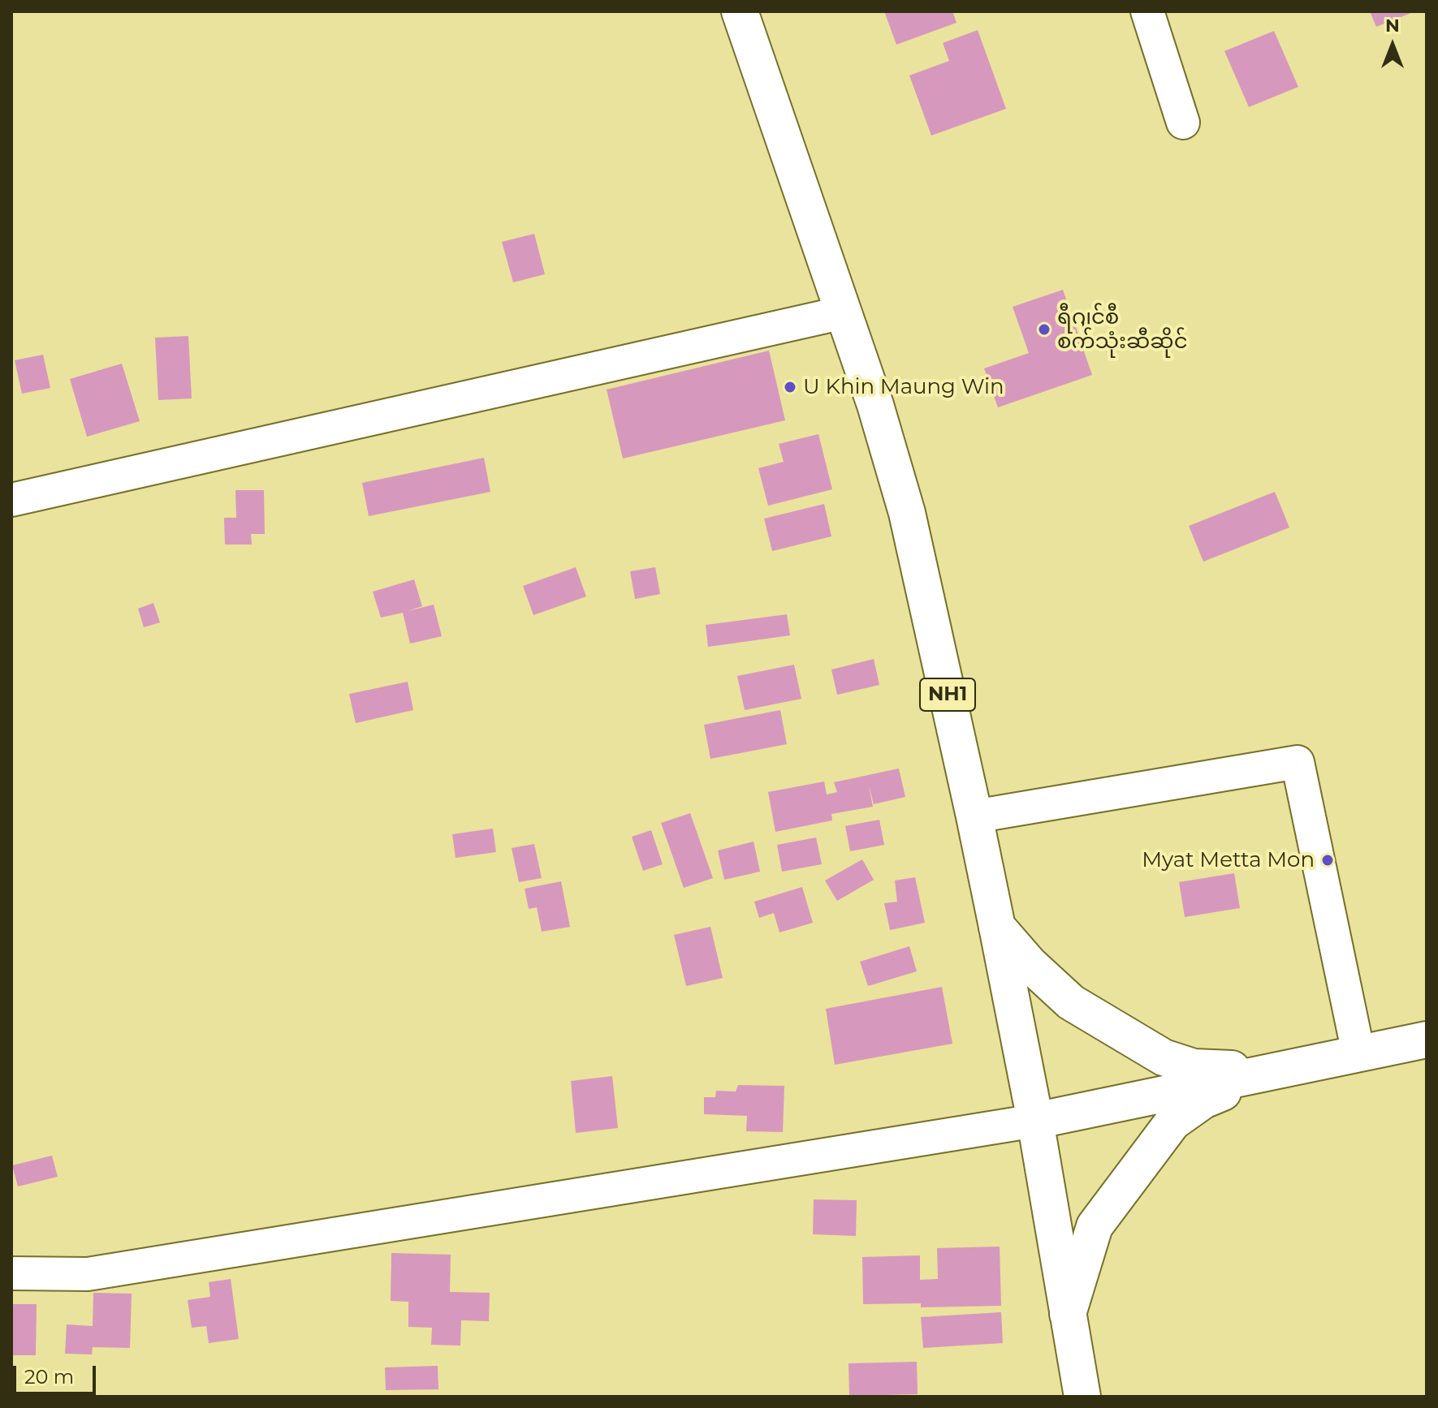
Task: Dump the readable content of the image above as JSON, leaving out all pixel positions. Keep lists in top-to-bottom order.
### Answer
{
  "streets": {
    "main road": ["NH1"]
  },
  "places": ["ရီဂျင်စီ စက်သုံးဆီဆိုင်", "U Khin Maung Win", "Myat Metta Mon"],
  "scale_bar": "20 m",
  "north": "top"
}
